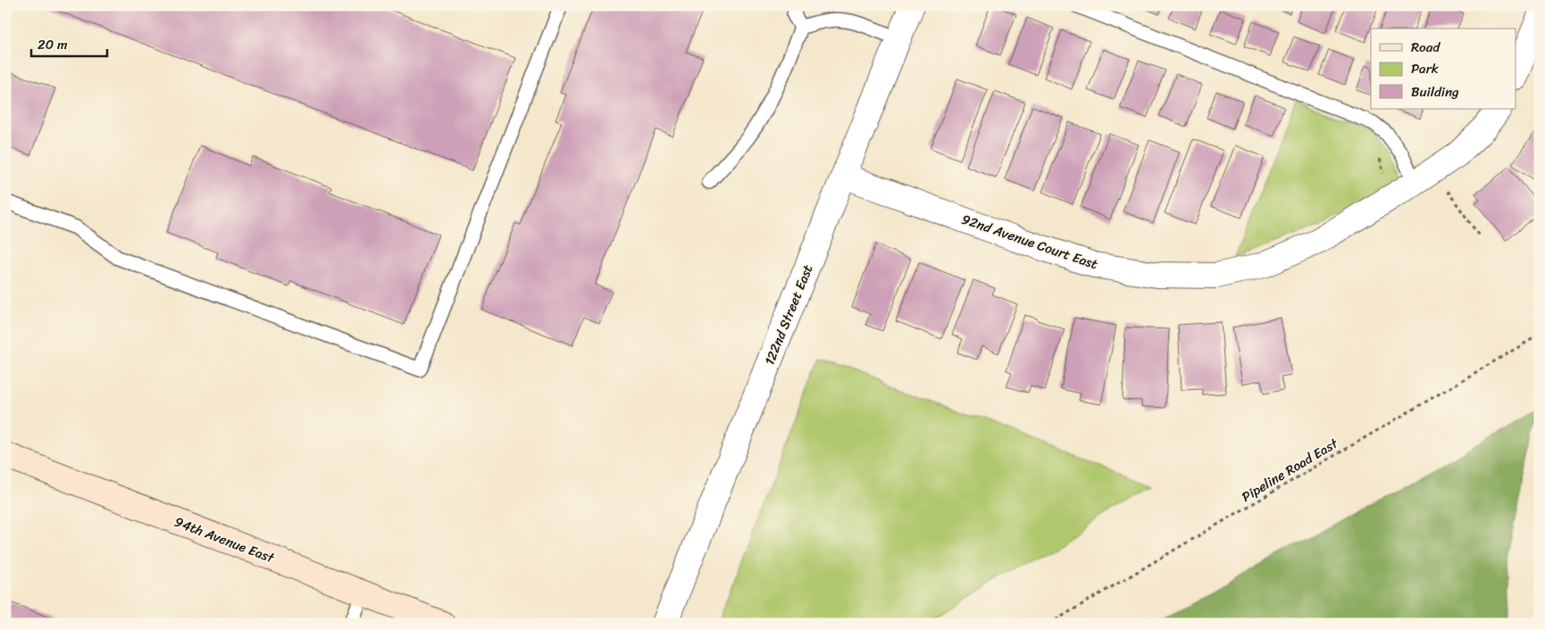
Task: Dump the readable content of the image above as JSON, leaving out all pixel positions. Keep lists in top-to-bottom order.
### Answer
{
  "streets": {
    "main road": ["94th Avenue East"],
    "street": ["92nd Avenue Court East", "122nd Street East"],
    "path": ["Pipeline Road East"]
  },
  "crossings": [
    ["92nd Avenue Court East", "122nd Street East"]
  ],
  "legend": ["Road", "Park", "Building"],
  "scale_bar": "20 m"
}
